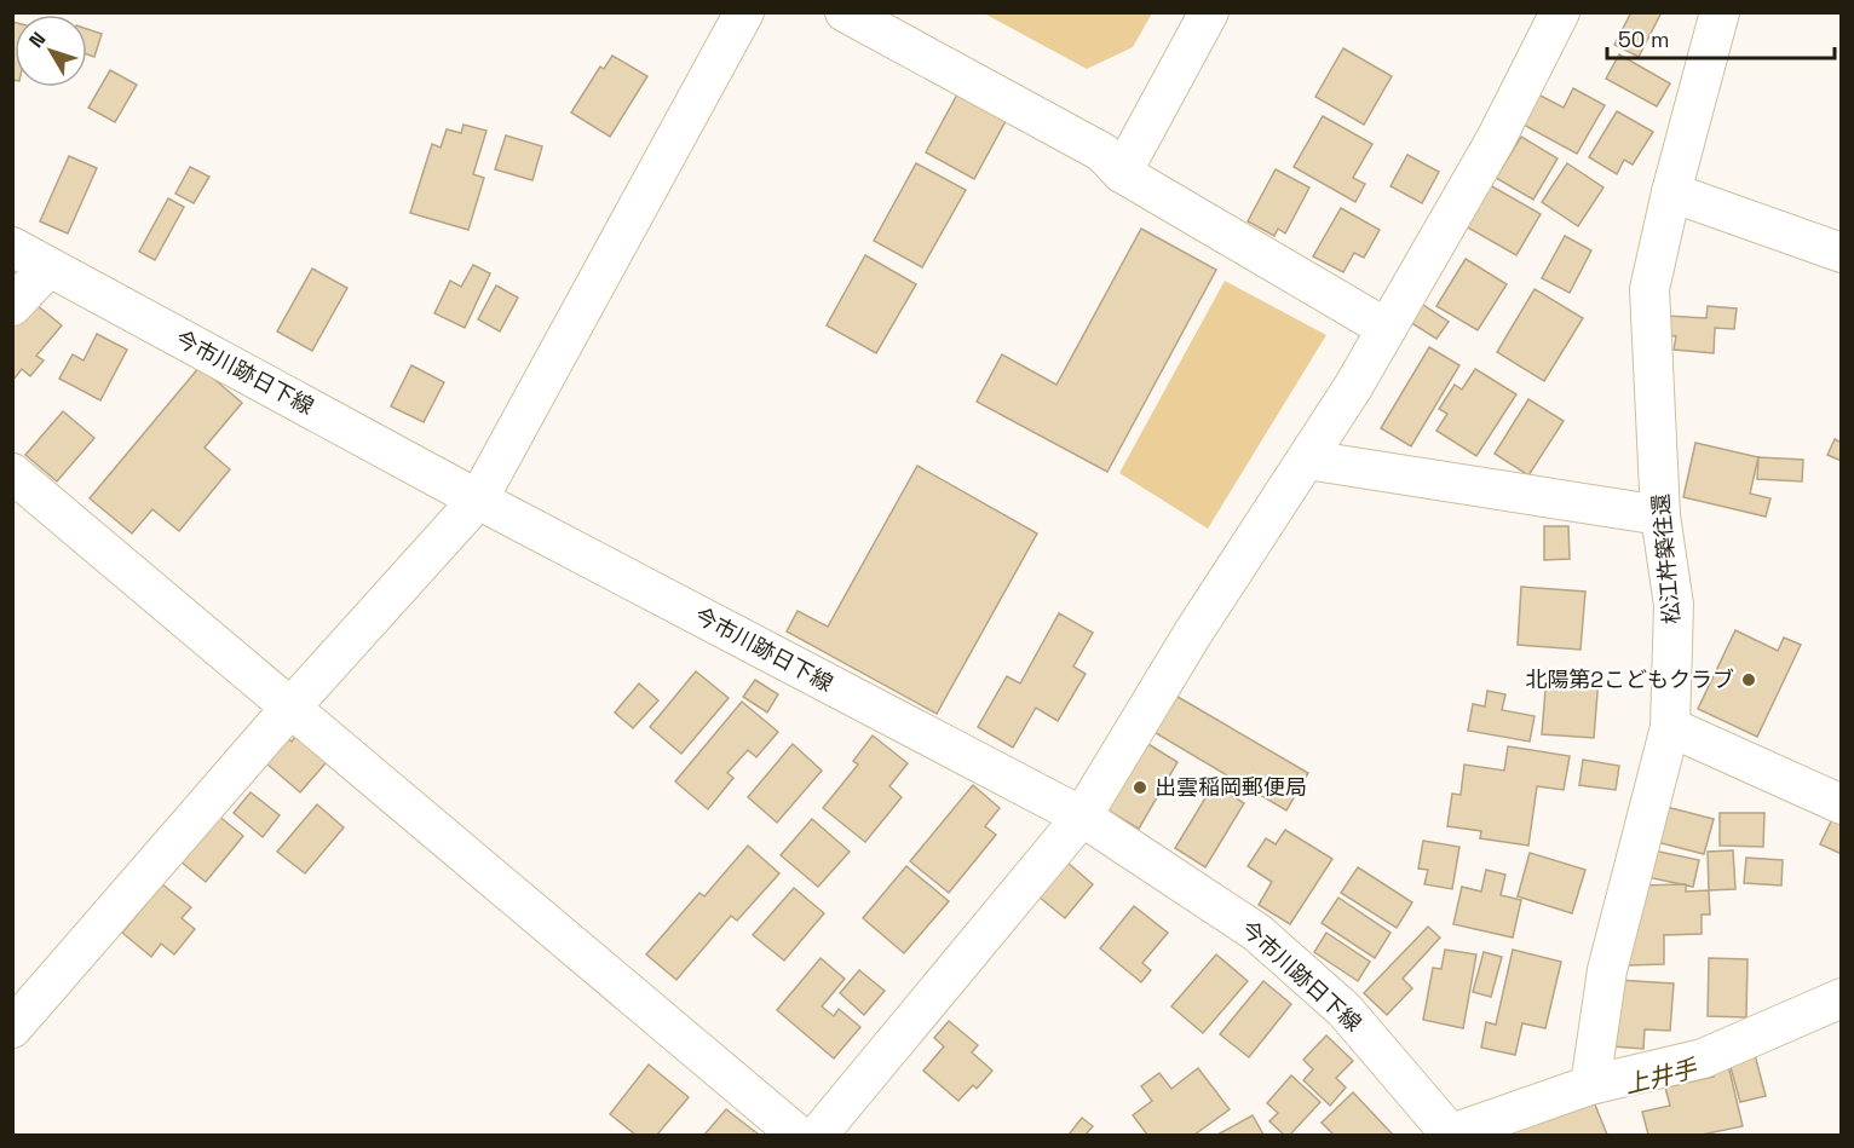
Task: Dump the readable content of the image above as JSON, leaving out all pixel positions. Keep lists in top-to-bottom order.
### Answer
{
  "streets": {
    "street": ["今市川跡日下線", "松江杵築往還"]
  },
  "water": ["上井手"],
  "places": ["北陽第2こどもクラブ", "出雲稲岡郵便局"],
  "scale_bar": "50 m",
  "north": "top left"
}
